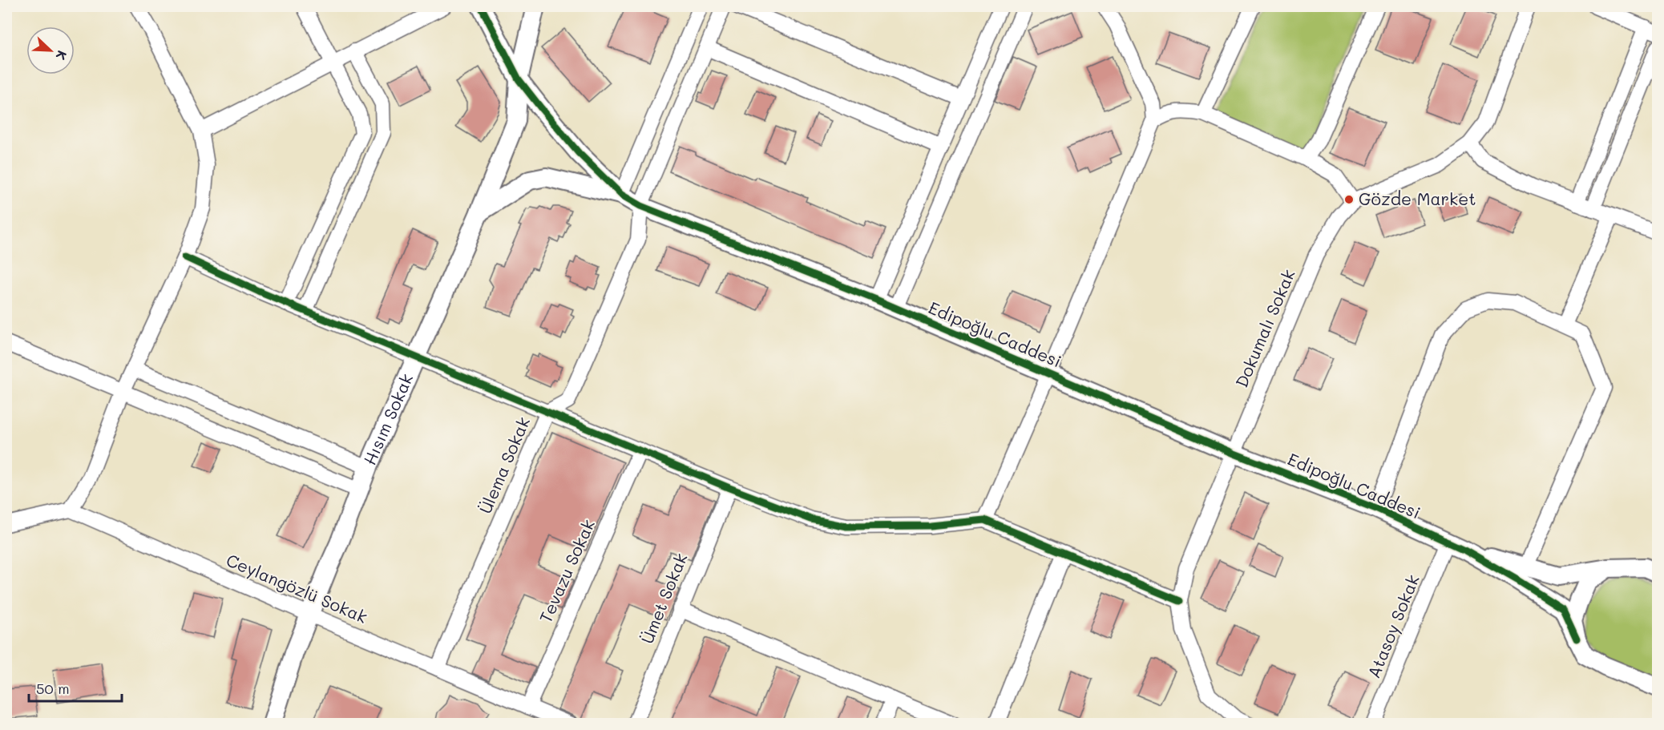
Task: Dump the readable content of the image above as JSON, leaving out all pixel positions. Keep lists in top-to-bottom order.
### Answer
{
  "streets": {
    "street": [
      "Dokumalı Sokak",
      "Edipoğlu Caddesi",
      "Hısım Sokak",
      "Ülema Sokak",
      "Tevazu Sokak",
      "Ceylangözlü Sokak",
      "Ümet Sokak",
      "Atasoy Sokak"
    ]
  },
  "crossings": [
    ["Dokumalı Sokak", "Edipoğlu Caddesi"],
    ["Edipoğlu Caddesi", "Hısım Sokak"],
    ["Edipoğlu Caddesi", "Ülema Sokak"],
    ["Edipoğlu Caddesi", "Atasoy Sokak"],
    ["Hısım Sokak", "Ceylangözlü Sokak"],
    ["Ülema Sokak", "Ceylangözlü Sokak"],
    ["Tevazu Sokak", "Ceylangözlü Sokak"]
  ],
  "places": ["Gözde Market"],
  "scale_bar": "50 m",
  "north": "bottom right"
}
